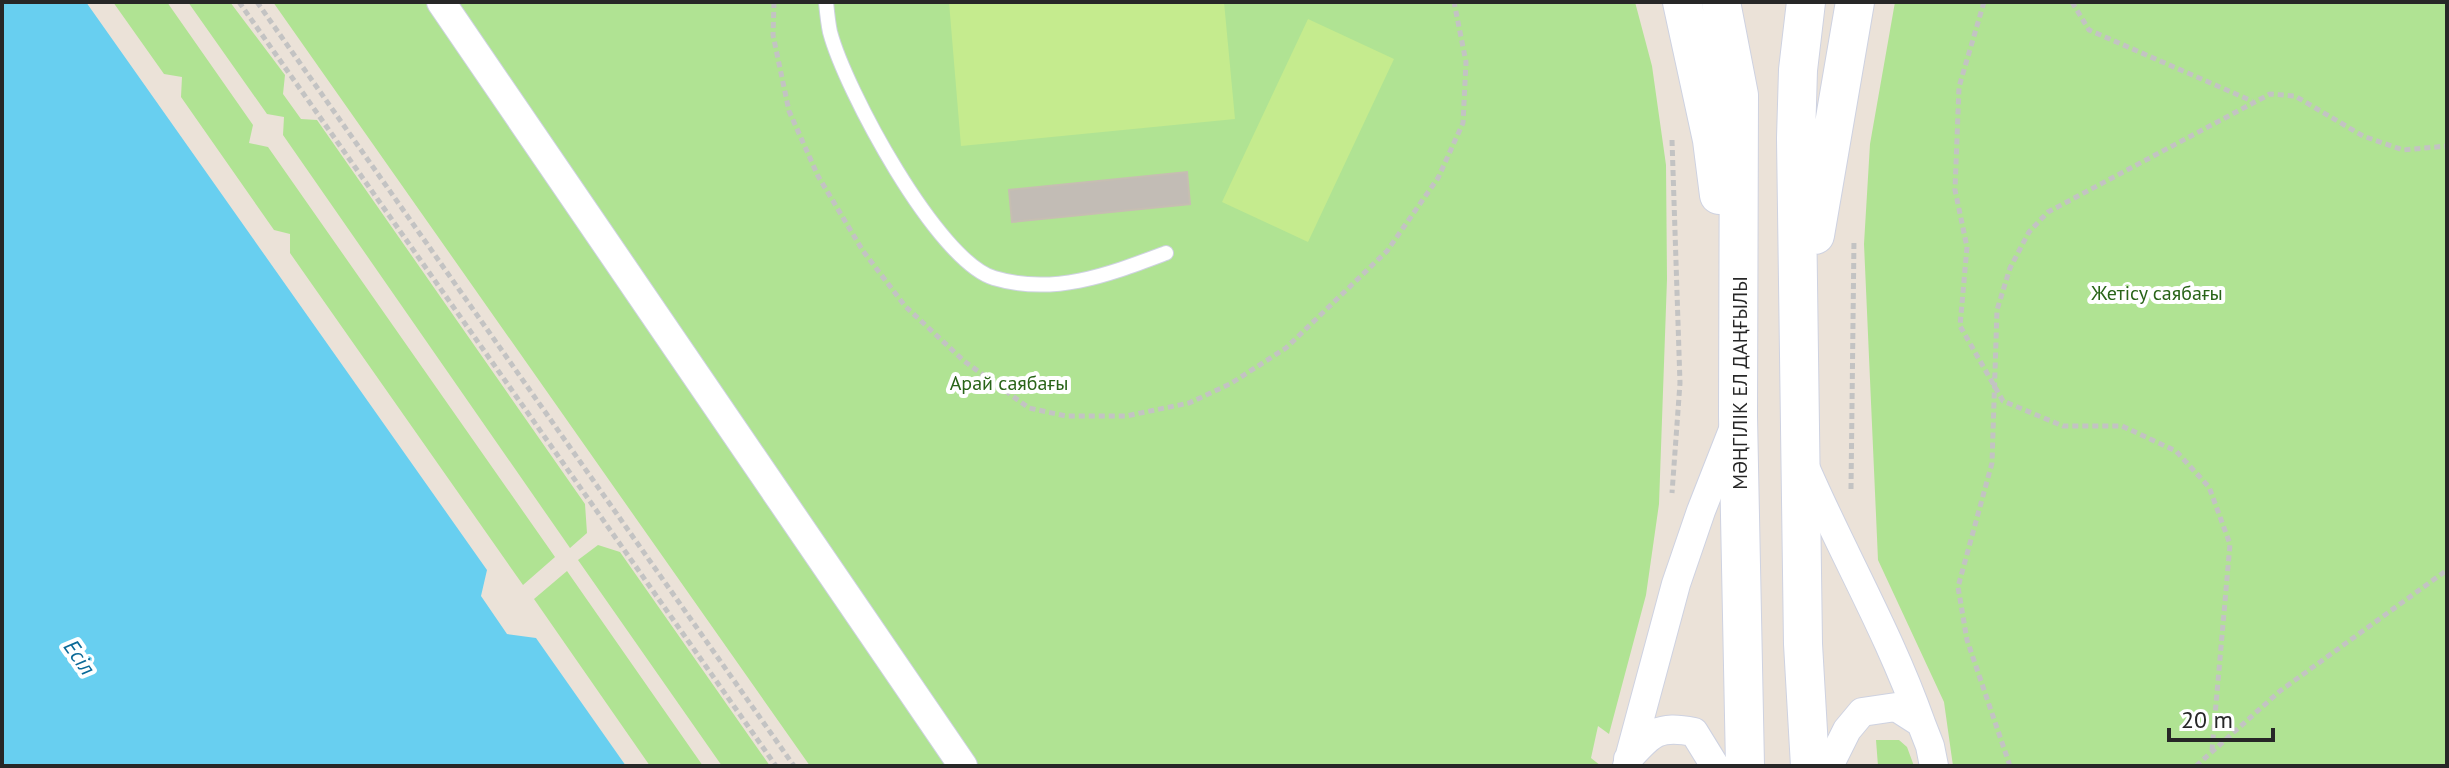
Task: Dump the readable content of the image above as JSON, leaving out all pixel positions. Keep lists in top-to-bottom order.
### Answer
{
  "streets": {
    "main road": ["МӘҢГІЛІК ЕЛ ДАҢҒЫЛЫ"]
  },
  "water": ["Есіл"],
  "parks": ["Жетісу саябағы", "Арай саябағы"],
  "scale_bar": "20 m"
}
